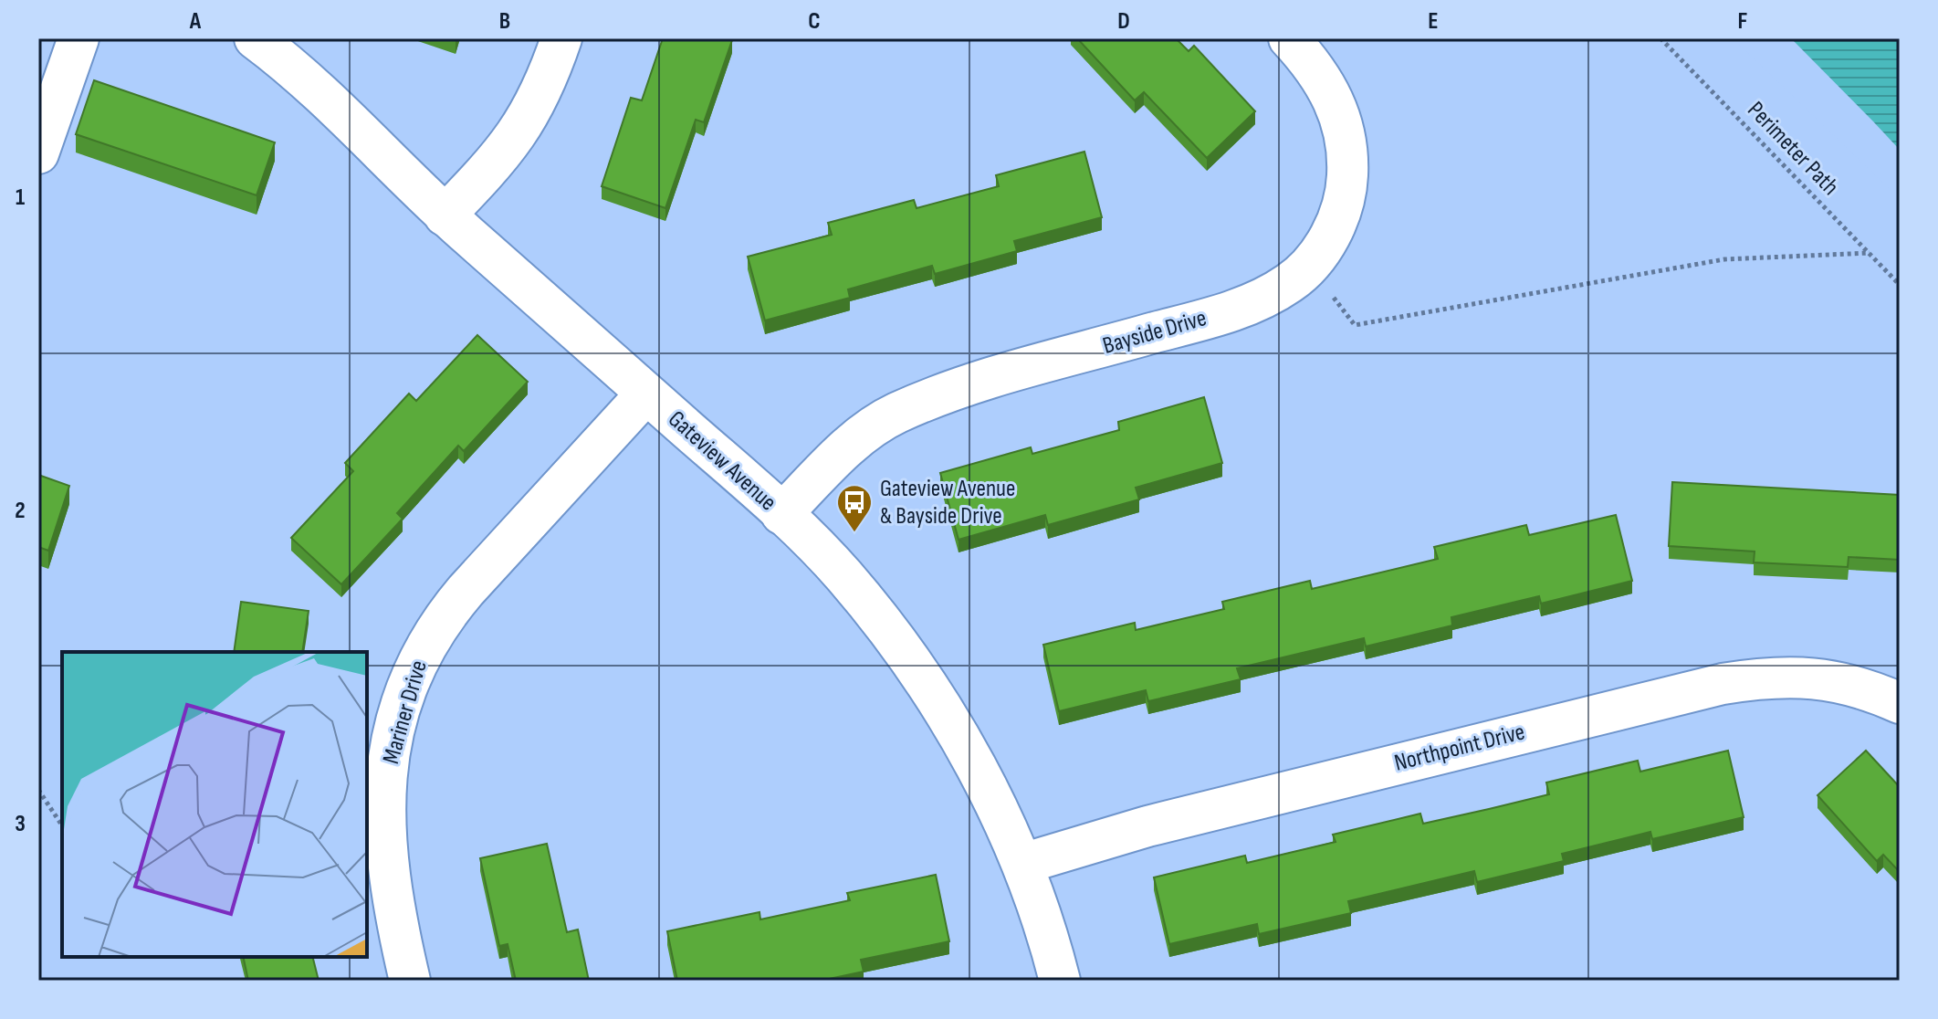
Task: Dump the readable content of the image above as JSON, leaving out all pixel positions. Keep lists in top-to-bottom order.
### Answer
{
  "streets": {
    "street": [
      "Bayside Drive",
      "Gateview Avenue",
      "Mariner Drive",
      "Northpoint Drive"
    ],
    "path": ["Perimeter Path"]
  },
  "crossings": [
    ["Bayside Drive", "Gateview Avenue"],
    ["Gateview Avenue", "Mariner Drive"],
    ["Gateview Avenue", "Northpoint Drive"]
  ],
  "places": {
    "bus stop": ["Gateview Avenue & Bayside Drive"]
  },
  "grid": {
    "columns": [
      "A",
      "B",
      "C",
      "D",
      "E",
      "F"
    ],
    "rows": ["1", "2", "3"]
  }
}
